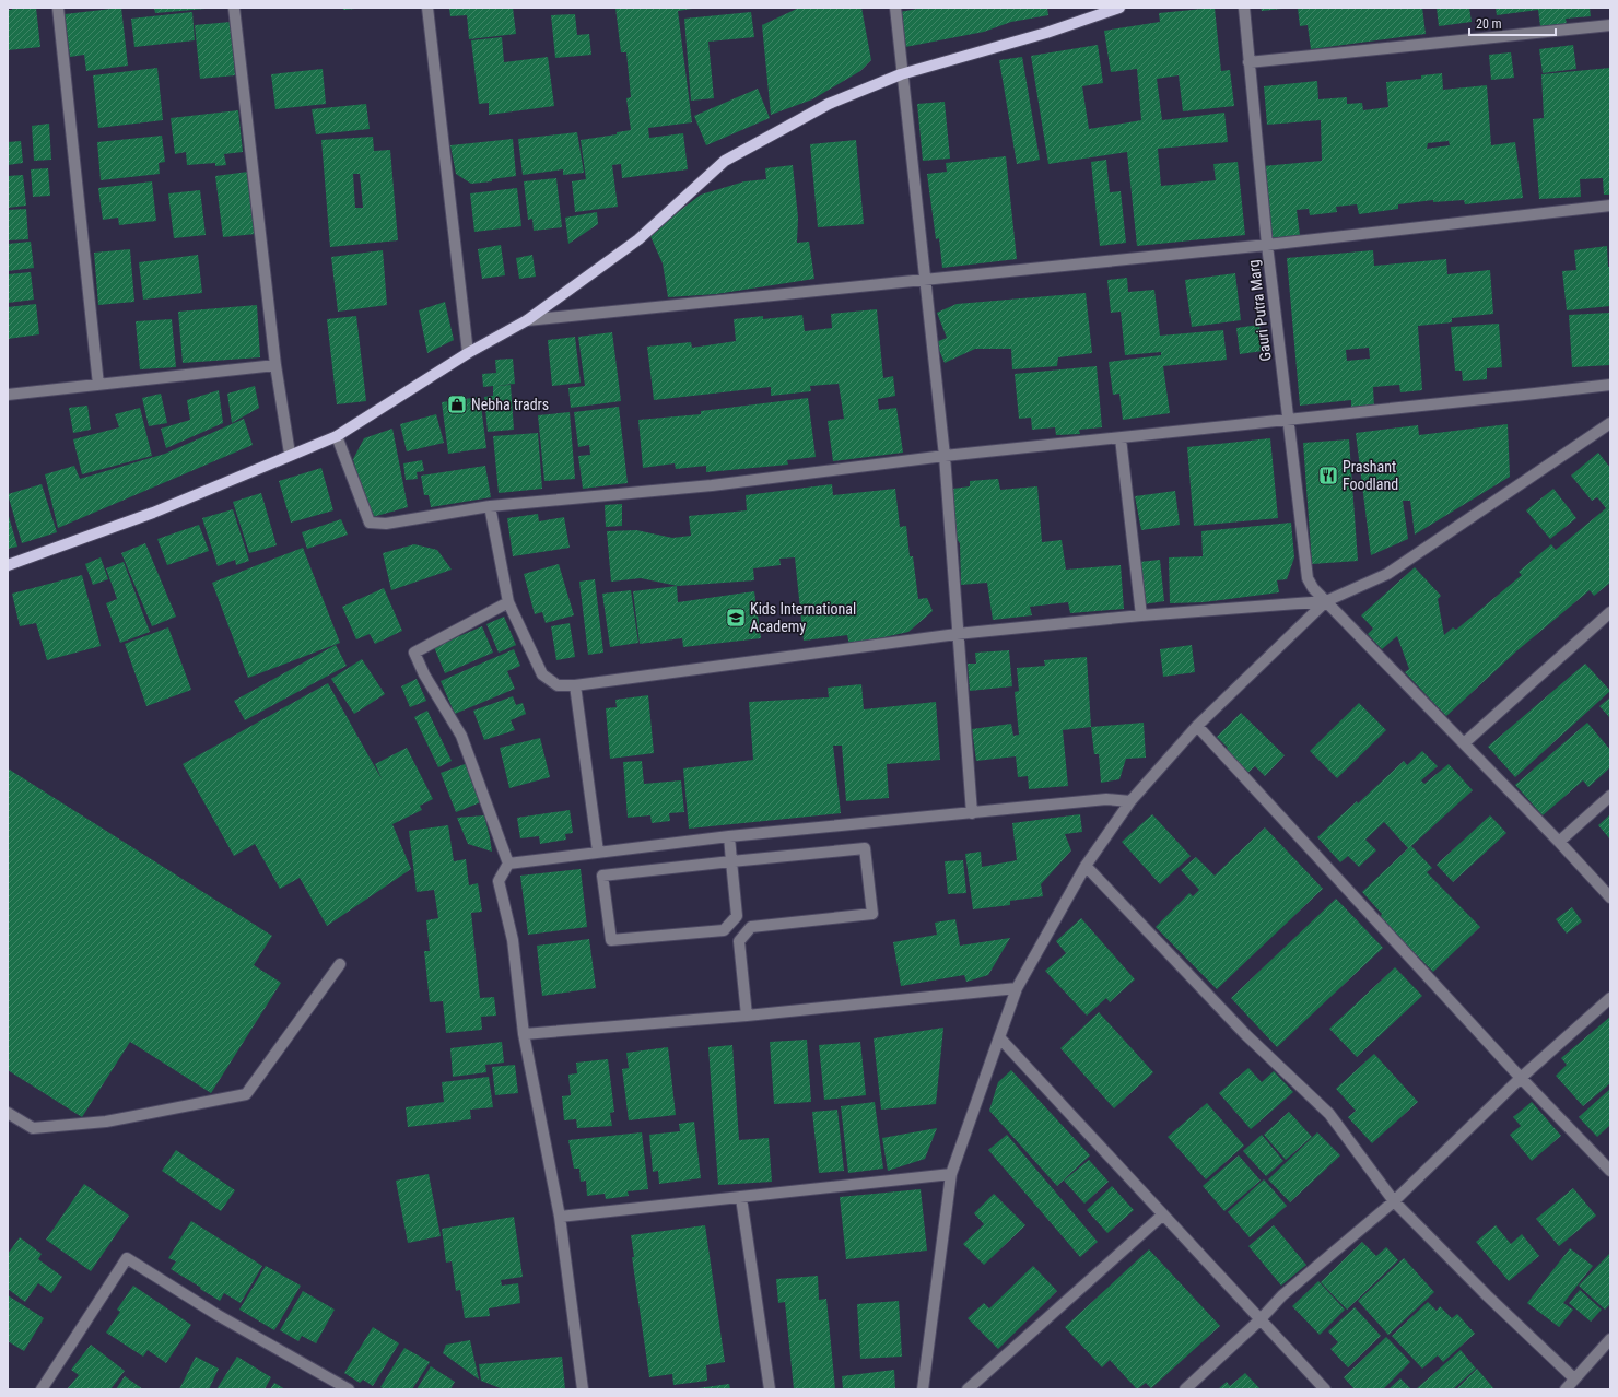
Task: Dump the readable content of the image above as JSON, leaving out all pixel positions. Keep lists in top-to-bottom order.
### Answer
{
  "streets": {
    "street": ["Gauri Putra Marg"]
  },
  "places": {
    "shop": ["Nebha tradrs"],
    "restaurant": ["Prashant Foodland"],
    "school or university": ["Kids International Academy"]
  },
  "scale_bar": "20 m"
}
